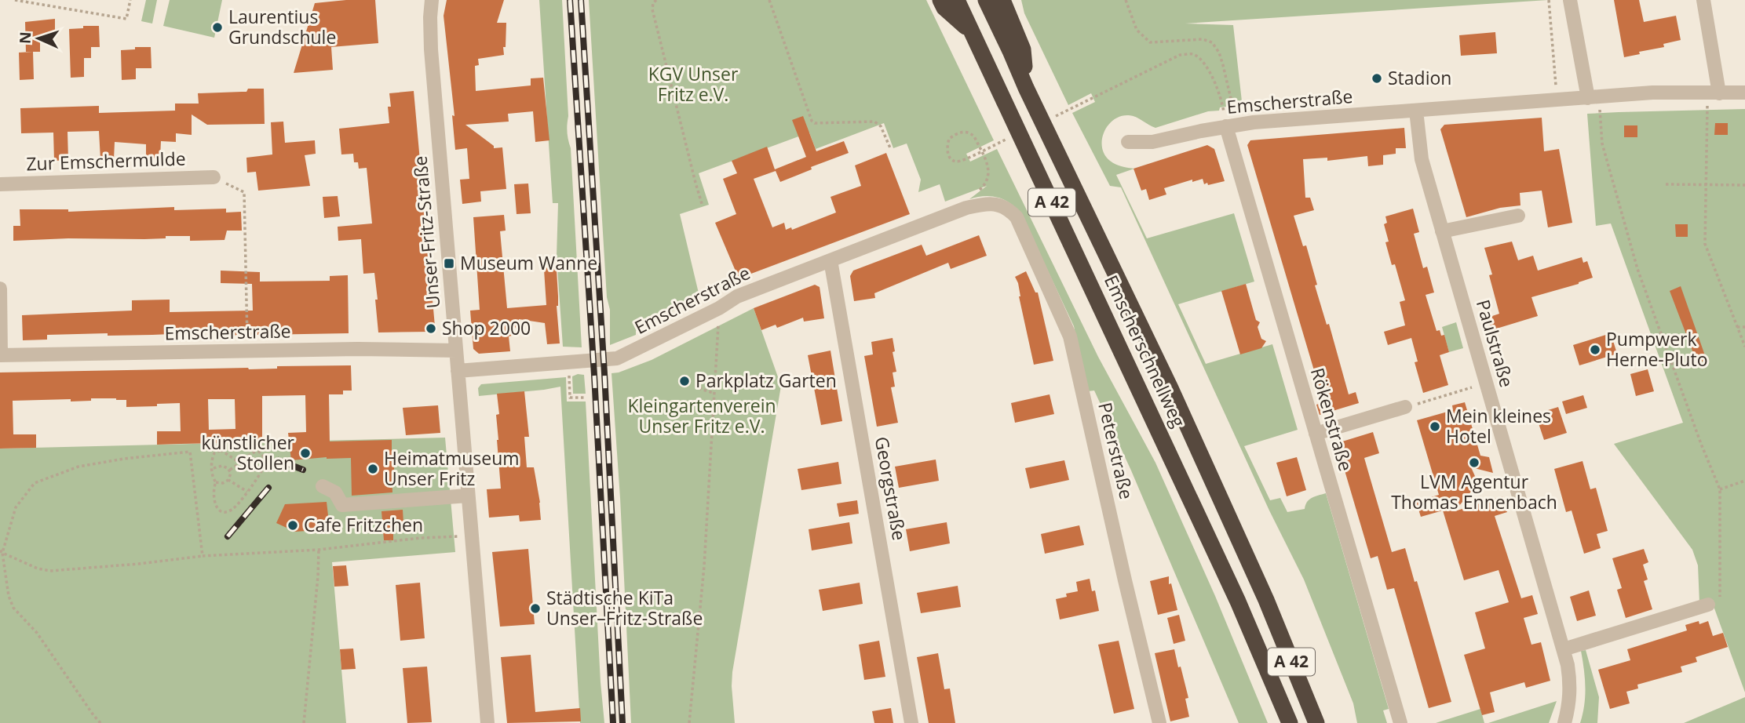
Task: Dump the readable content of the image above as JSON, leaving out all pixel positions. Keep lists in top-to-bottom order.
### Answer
{
  "streets": {
    "highway": ["A 42", "Emscherschnellweg"],
    "street": [
      "Emscherstraße",
      "Zur Emschermulde",
      "Unser-Fritz-Straße",
      "Paulstraße",
      "Rökenstraße",
      "Peterstraße",
      "Georgstraße"
    ]
  },
  "crossings": [
    ["Emscherstraße", "Unser-Fritz-Straße"],
    ["Emscherstraße", "Paulstraße"],
    ["Emscherstraße", "Rökenstraße"],
    ["Emscherstraße", "Peterstraße"],
    ["Emscherstraße", "Georgstraße"]
  ],
  "parks": ["KGV Unser Fritz e.V.", "Kleingartenverein Unser Fritz e.V."],
  "places": {
    "other": [
      "Laurentius Grundschule",
      "Stadion",
      "Shop 2000",
      "Pumpwerk Herne-Pluto",
      "Parkplatz Garten",
      "Mein kleines Hotel",
      "künstlicher Stollen",
      "LVM Agentur Thomas Ennenbach",
      "Heimatmuseum Unser Fritz",
      "Cafe Fritzchen",
      "Städtische KiTa Unser–Fritz-Straße"
    ],
    "transit": ["Museum Wanne"]
  },
  "north": "left"
}
